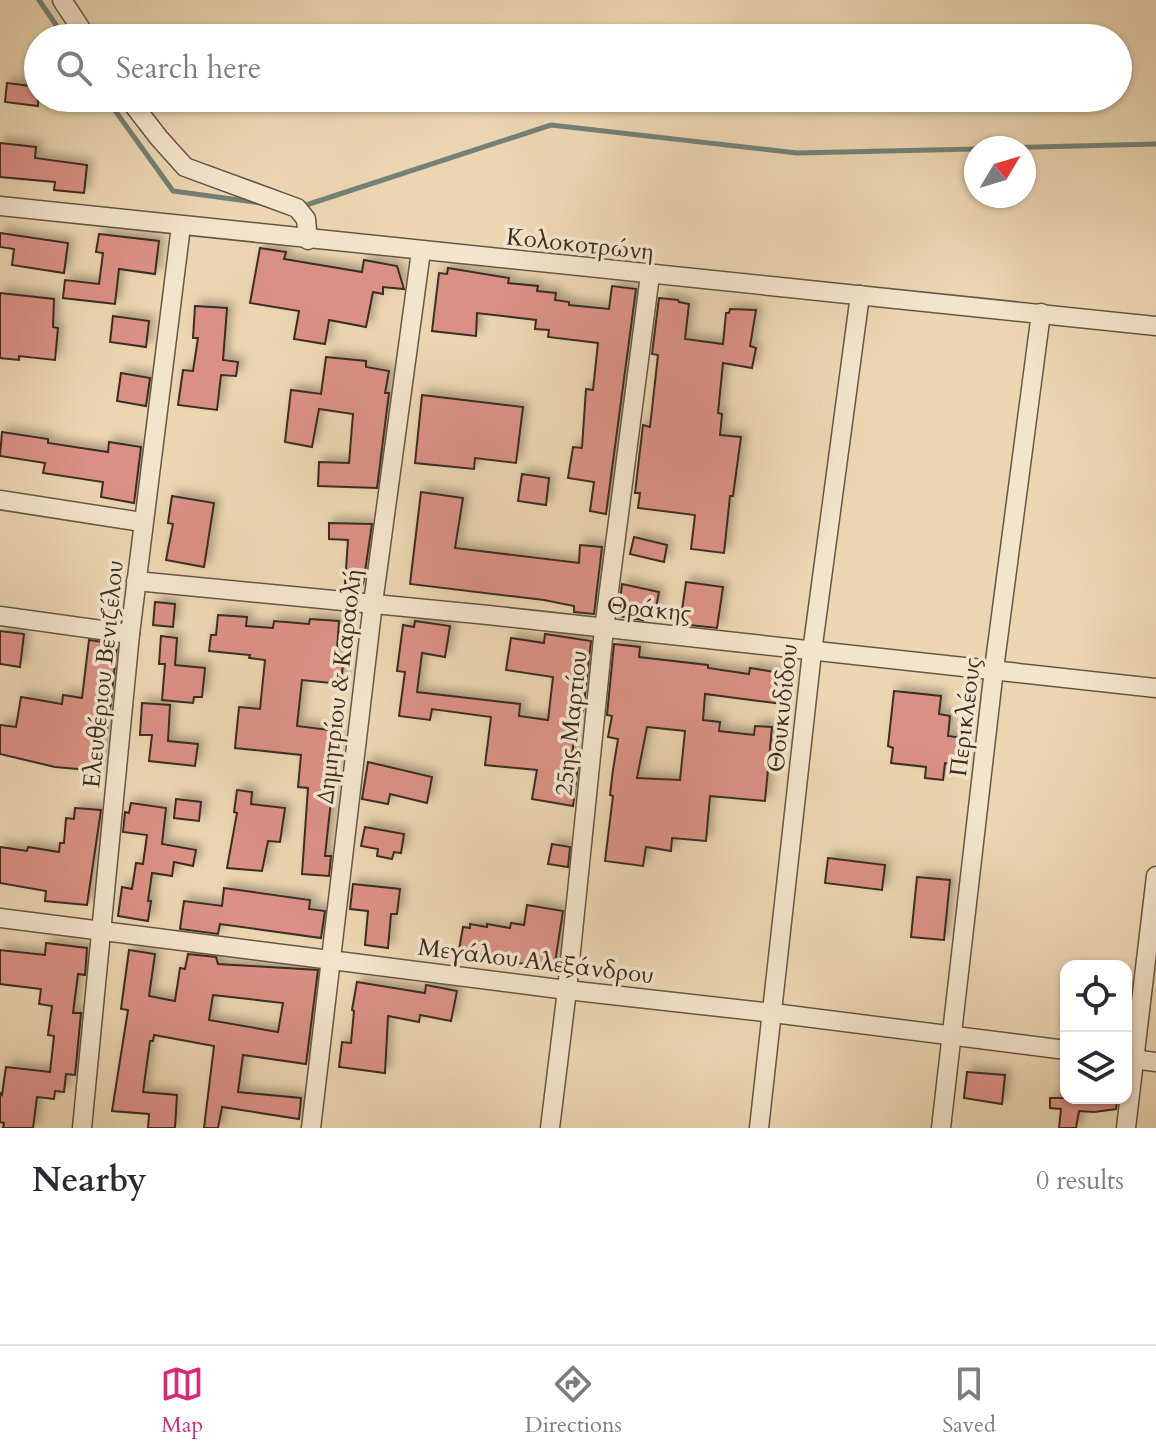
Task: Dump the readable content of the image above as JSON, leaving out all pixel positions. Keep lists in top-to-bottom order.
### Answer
{
  "streets": {
    "street": [
      "Κολοκοτρώνη",
      "Θράκης",
      "Ελευθέριου Βενιζέλου",
      "Δημητρίου & Καραολή",
      "Θουκυδίδου",
      "Περικλέους",
      "25ης Μαρτίου",
      "Μεγάλου Αλεξάνδρου"
    ]
  },
  "crossings": [
    ["Κολοκοτρώνη", "Ελευθέριου Βενιζέλου"],
    ["Κολοκοτρώνη", "Δημητρίου & Καραολή"],
    ["Κολοκοτρώνη", "Θουκυδίδου"],
    ["Κολοκοτρώνη", "Περικλέους"],
    ["Κολοκοτρώνη", "25ης Μαρτίου"],
    ["Θράκης", "Ελευθέριου Βενιζέλου"],
    ["Θράκης", "Δημητρίου & Καραολή"],
    ["Θράκης", "Θουκυδίδου"],
    ["Θράκης", "Περικλέους"],
    ["Θράκης", "25ης Μαρτίου"],
    ["Ελευθέριου Βενιζέλου", "Μεγάλου Αλεξάνδρου"],
    ["Δημητρίου & Καραολή", "Μεγάλου Αλεξάνδρου"],
    ["Θουκυδίδου", "Μεγάλου Αλεξάνδρου"],
    ["Περικλέους", "Μεγάλου Αλεξάνδρου"],
    ["25ης Μαρτίου", "Μεγάλου Αλεξάνδρου"]
  ],
  "north": "top right",
  "page": {
    "search": "Search here",
    "heading": ["Nearby", "0 results"],
    "nav": ["Map", "Directions", "Saved"]
  }
}
